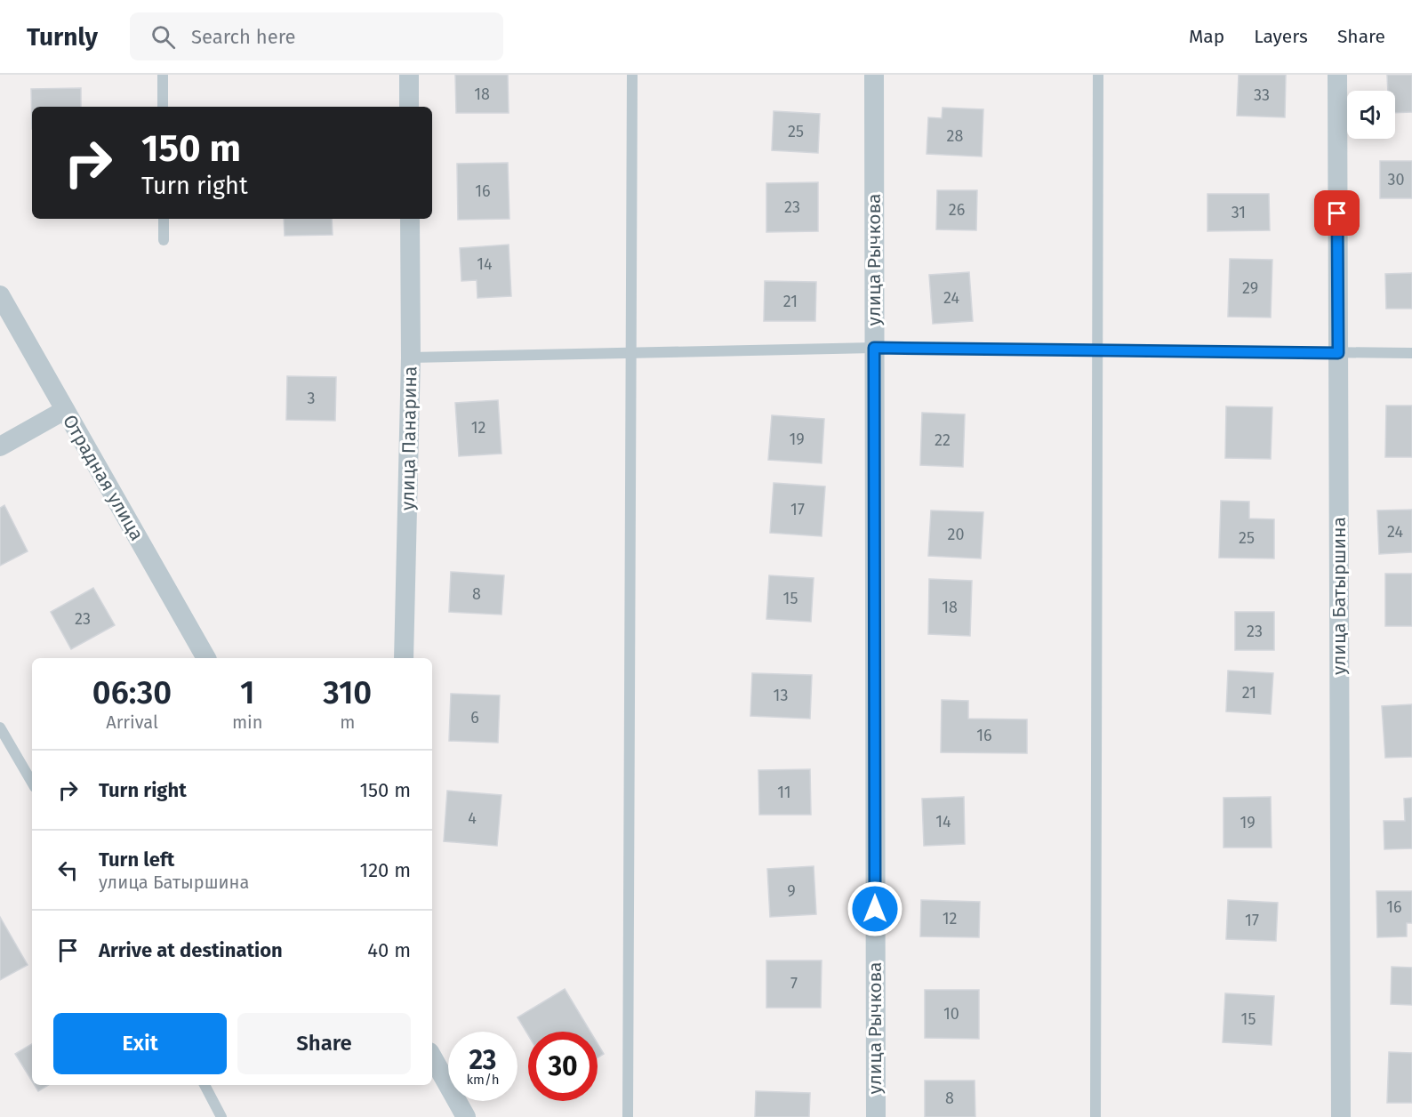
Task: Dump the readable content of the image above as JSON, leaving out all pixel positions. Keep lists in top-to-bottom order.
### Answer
{
  "streets": {
    "street": [
      "улица Рычкова",
      "улица Панарина",
      "Отрадная улица",
      "улица Батыршина"
    ]
  },
  "house_numbers": [
    "18",
    "33",
    "25",
    "28",
    "30",
    "16",
    "23",
    "26",
    "31",
    "14",
    "29",
    "24",
    "21",
    "3",
    "12",
    "19",
    "22",
    "17",
    "24",
    "20",
    "25",
    "8",
    "15",
    "18",
    "23",
    "23",
    "21",
    "13",
    "6",
    "16",
    "11",
    "4",
    "14",
    "19",
    "9",
    "16",
    "12",
    "17",
    "7",
    "10",
    "15",
    "8"
  ],
  "page": {
    "header": "Turnly",
    "search": "Search here",
    "nav": ["Map", "Layers", "Share"],
    "turn": ["150 m", "Turn right"],
    "eta": [
      "06:30",
      "Arrival",
      "1",
      "min",
      "310",
      "m"
    ],
    "list": [
      {
        "name": "Turn right",
        "value": "150 m"
      },
      {
        "name": "Turn left",
        "note": "улица Батыршина",
        "value": "120 m"
      },
      {
        "name": "Arrive at destination",
        "value": "40 m"
      }
    ],
    "buttons": ["Exit", "Share"],
    "speed": "23 km/h",
    "limit": "30"
  }
}
